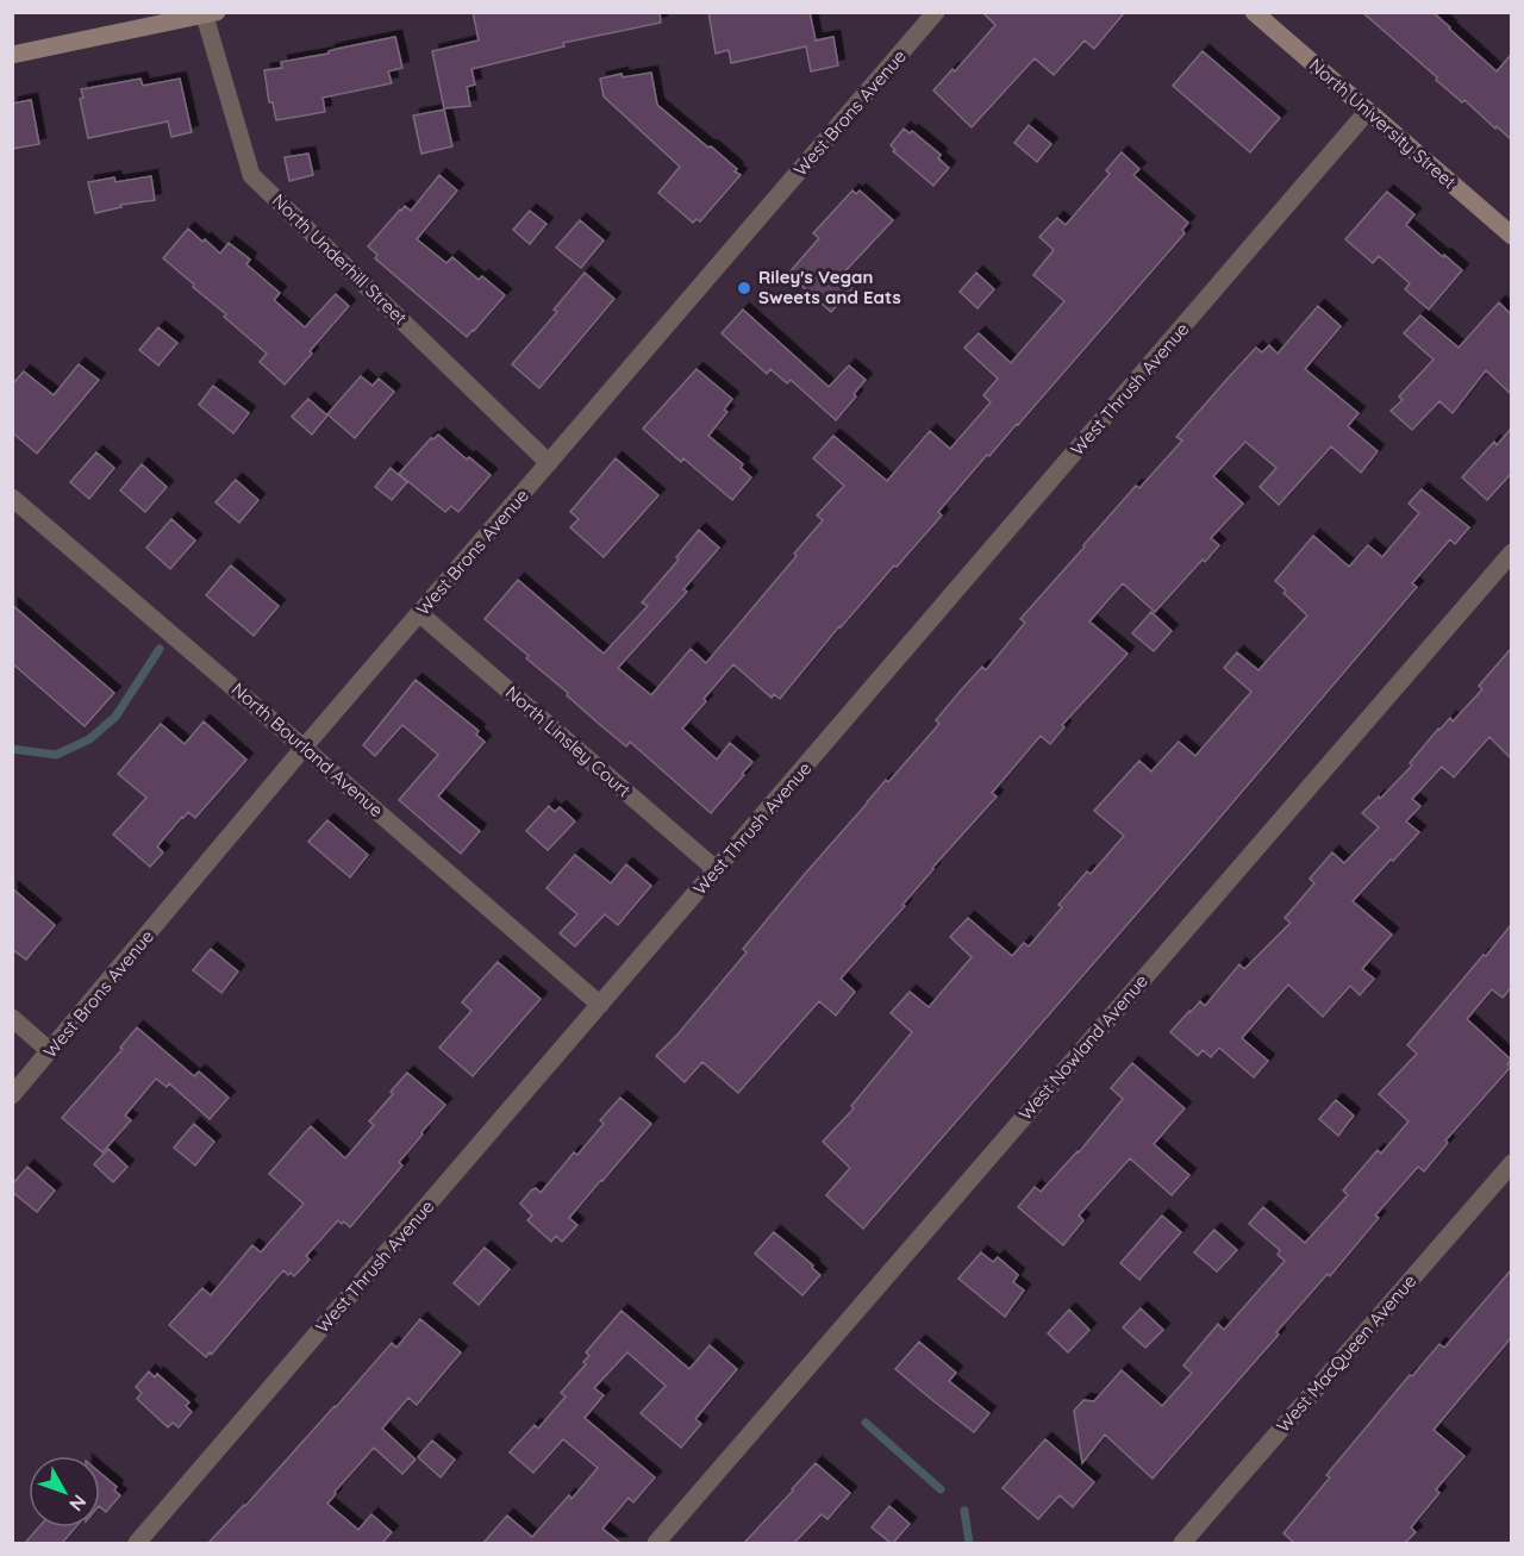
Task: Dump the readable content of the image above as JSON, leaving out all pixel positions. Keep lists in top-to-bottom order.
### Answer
{
  "streets": {
    "main road": ["North University Street"],
    "street": [
      "West Brons Avenue",
      "North Underhill Street",
      "West Thrush Avenue",
      "North Linsley Court",
      "North Bourland Avenue",
      "West Nowland Avenue",
      "West MacQueen Avenue"
    ]
  },
  "crossings": [
    ["West Brons Avenue", "North Underhill Street"],
    ["West Brons Avenue", "North Linsley Court"],
    ["West Brons Avenue", "North Bourland Avenue"],
    ["North University Street", "West Thrush Avenue"],
    ["West Thrush Avenue", "North Linsley Court"],
    ["West Thrush Avenue", "North Bourland Avenue"]
  ],
  "places": ["Riley's Vegan Sweets and Eats"],
  "north": "bottom right"
}
